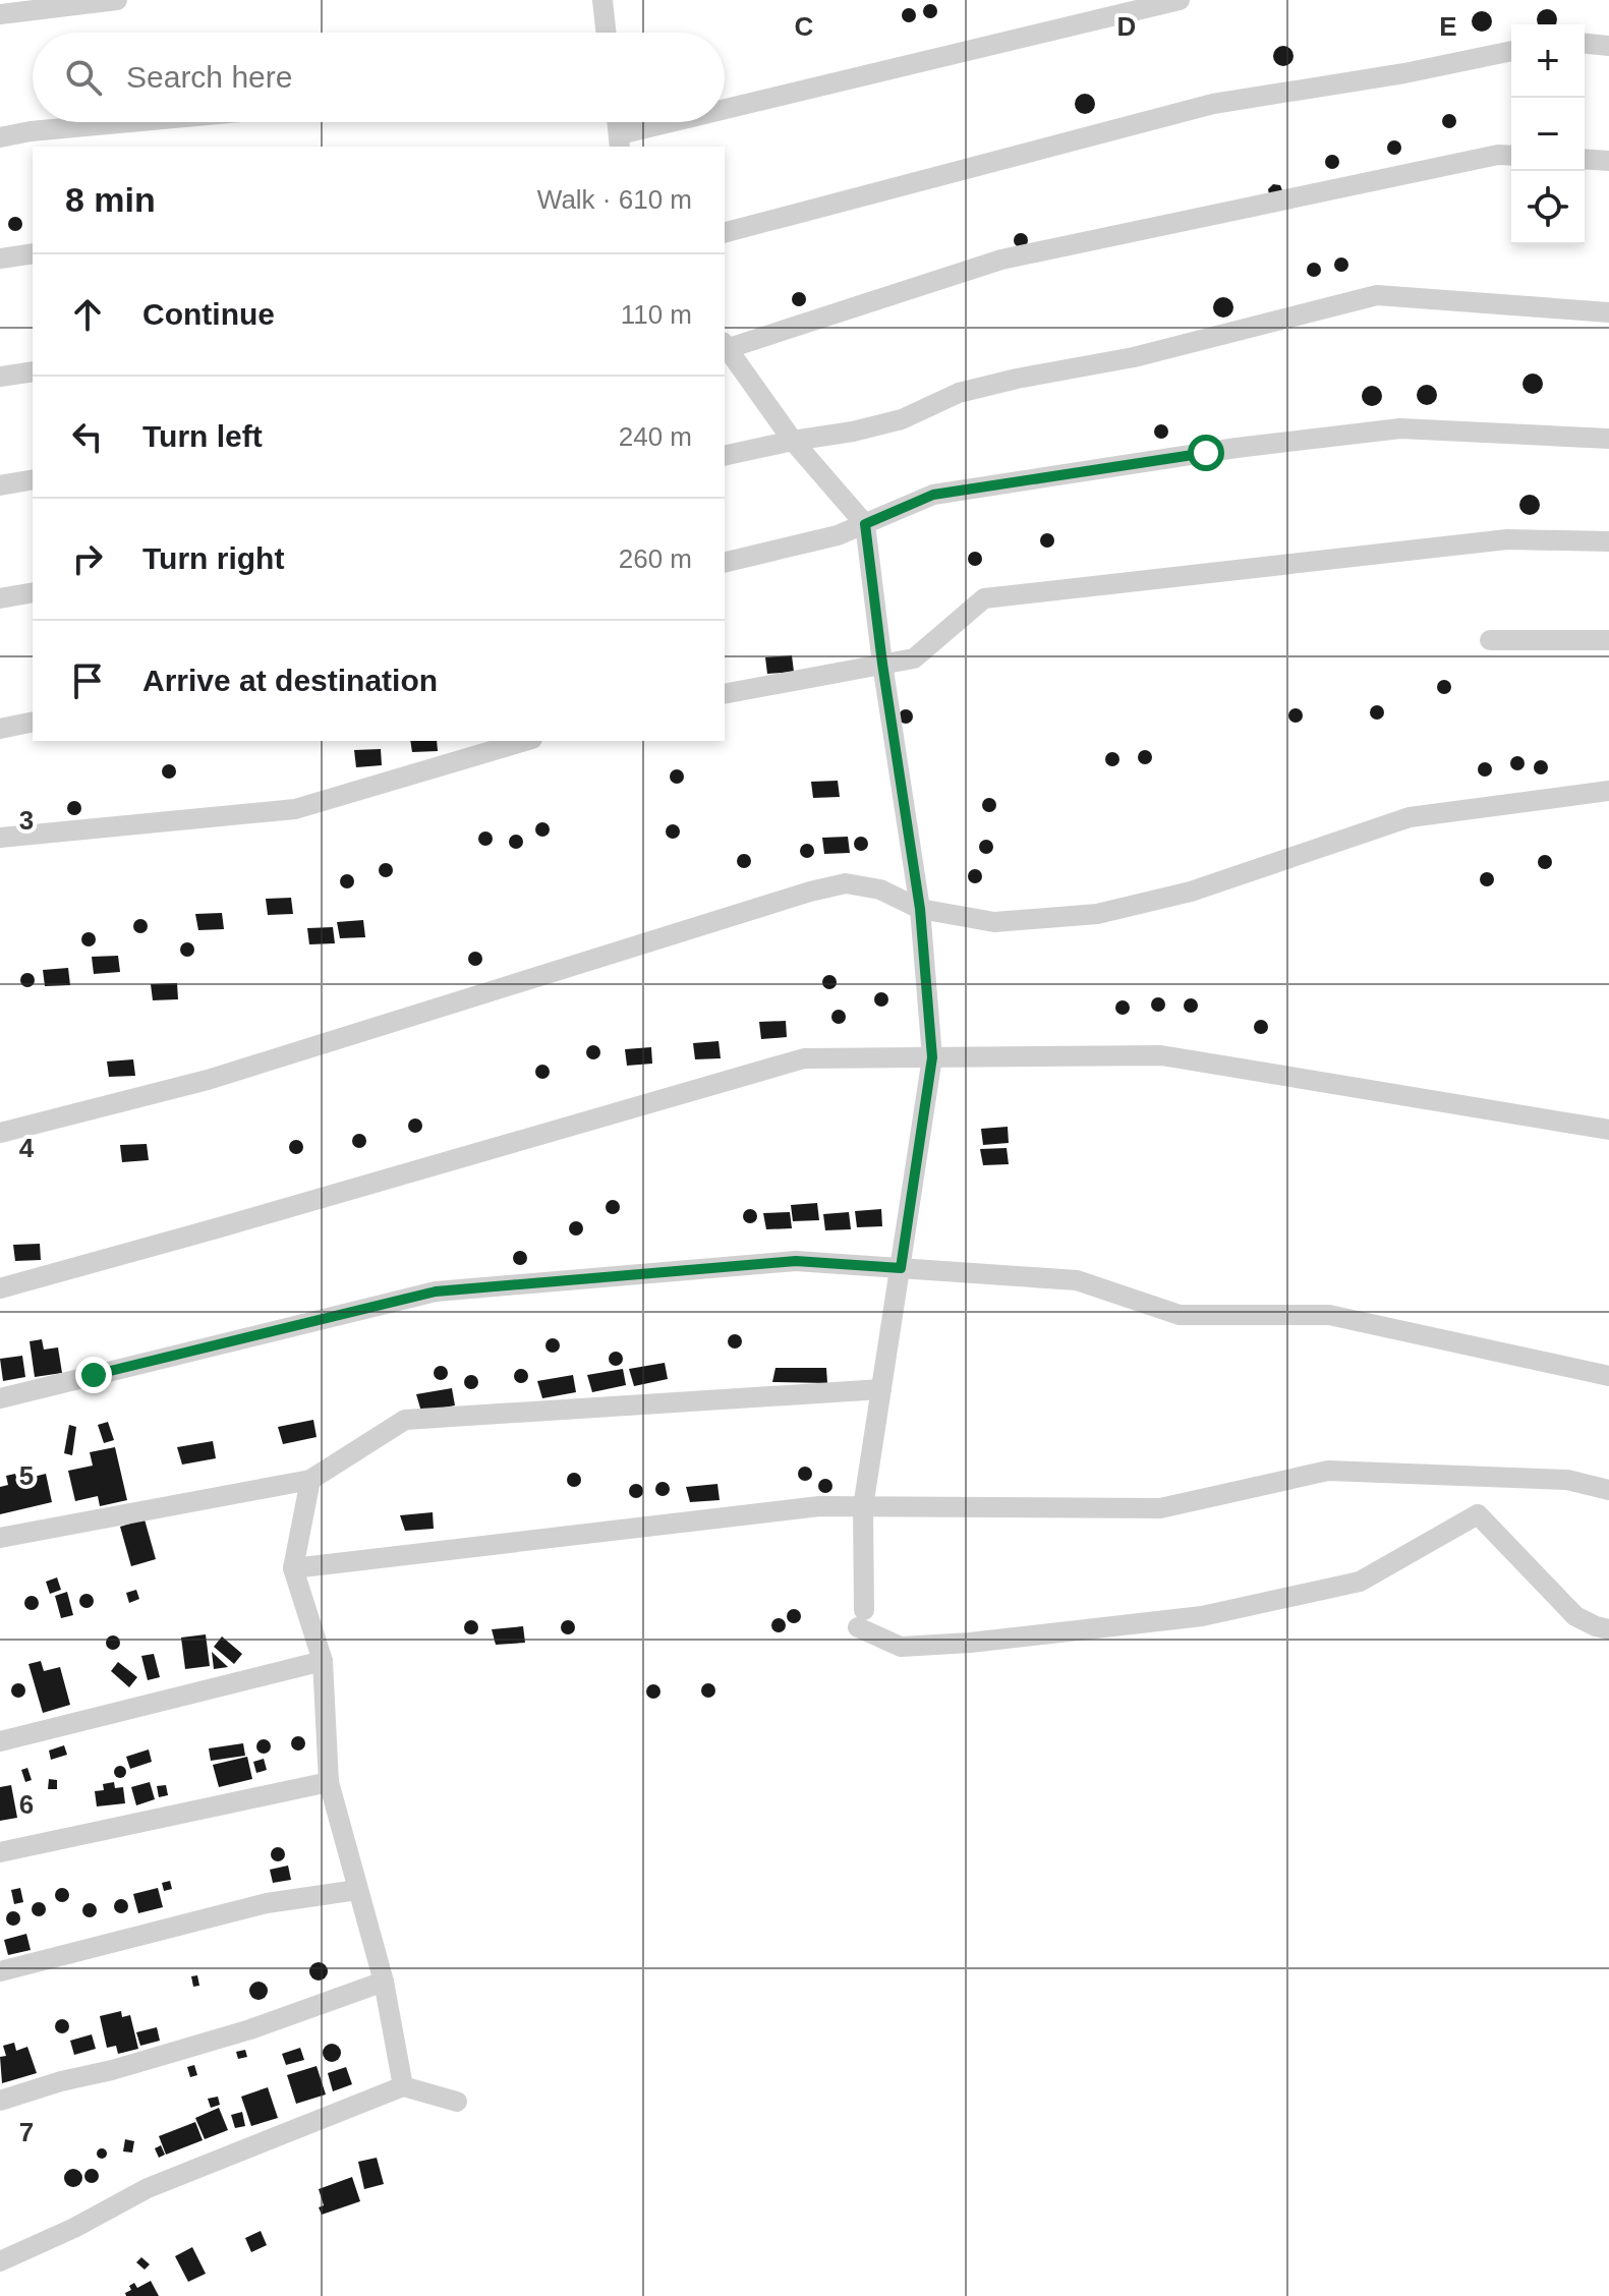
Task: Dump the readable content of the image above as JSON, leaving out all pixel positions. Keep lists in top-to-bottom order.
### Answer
{
  "page": {
    "map_buttons": ["+", "−"],
    "search": "Search here",
    "heading": ["8 min", "Walk · 610 m"],
    "list": [
      ["Continue", "110 m"],
      ["Turn left", "240 m"],
      ["Turn right", "260 m"],
      "Arrive at destination"
    ]
  },
  "grid": {
    "columns": ["C", "D", "E"],
    "rows": [
      "3",
      "4",
      "5",
      "6",
      "7"
    ]
  }
}
